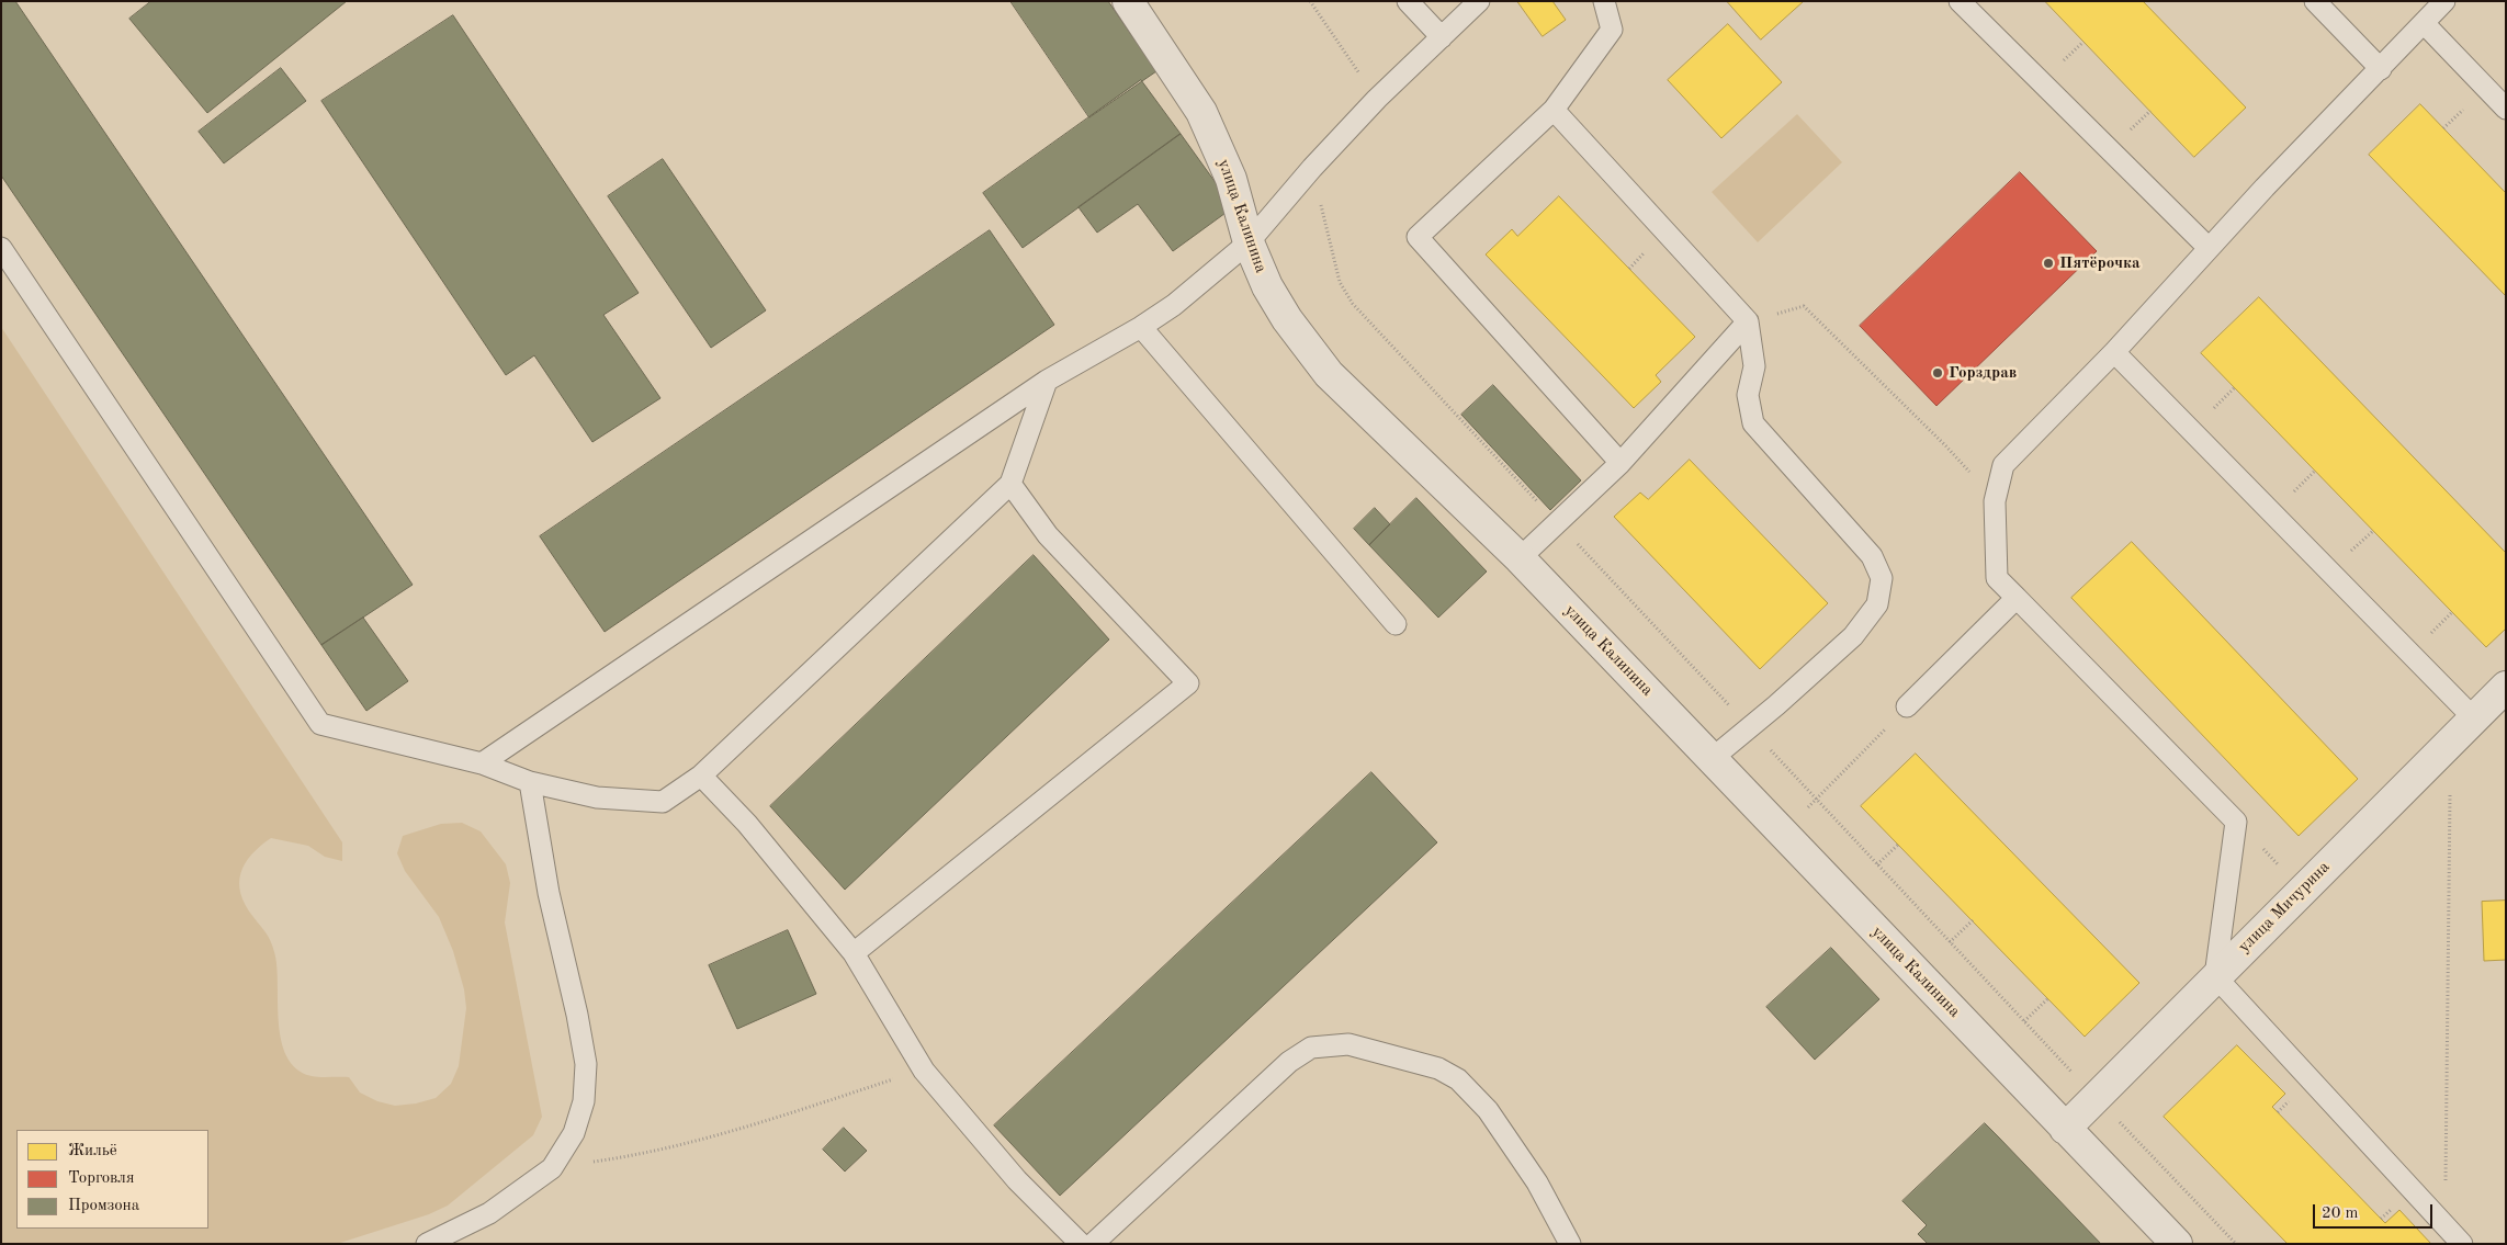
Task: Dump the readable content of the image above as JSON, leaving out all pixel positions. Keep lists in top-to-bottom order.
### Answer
{
  "streets": {
    "street": ["улица Калинина", "улица Мичурина"]
  },
  "crossings": [
    ["улица Калинина", "улица Мичурина"]
  ],
  "places": ["Пятёрочка", "Горздрав"],
  "legend": ["Жильё", "Торговля", "Промзона"],
  "scale_bar": "20 m"
}
